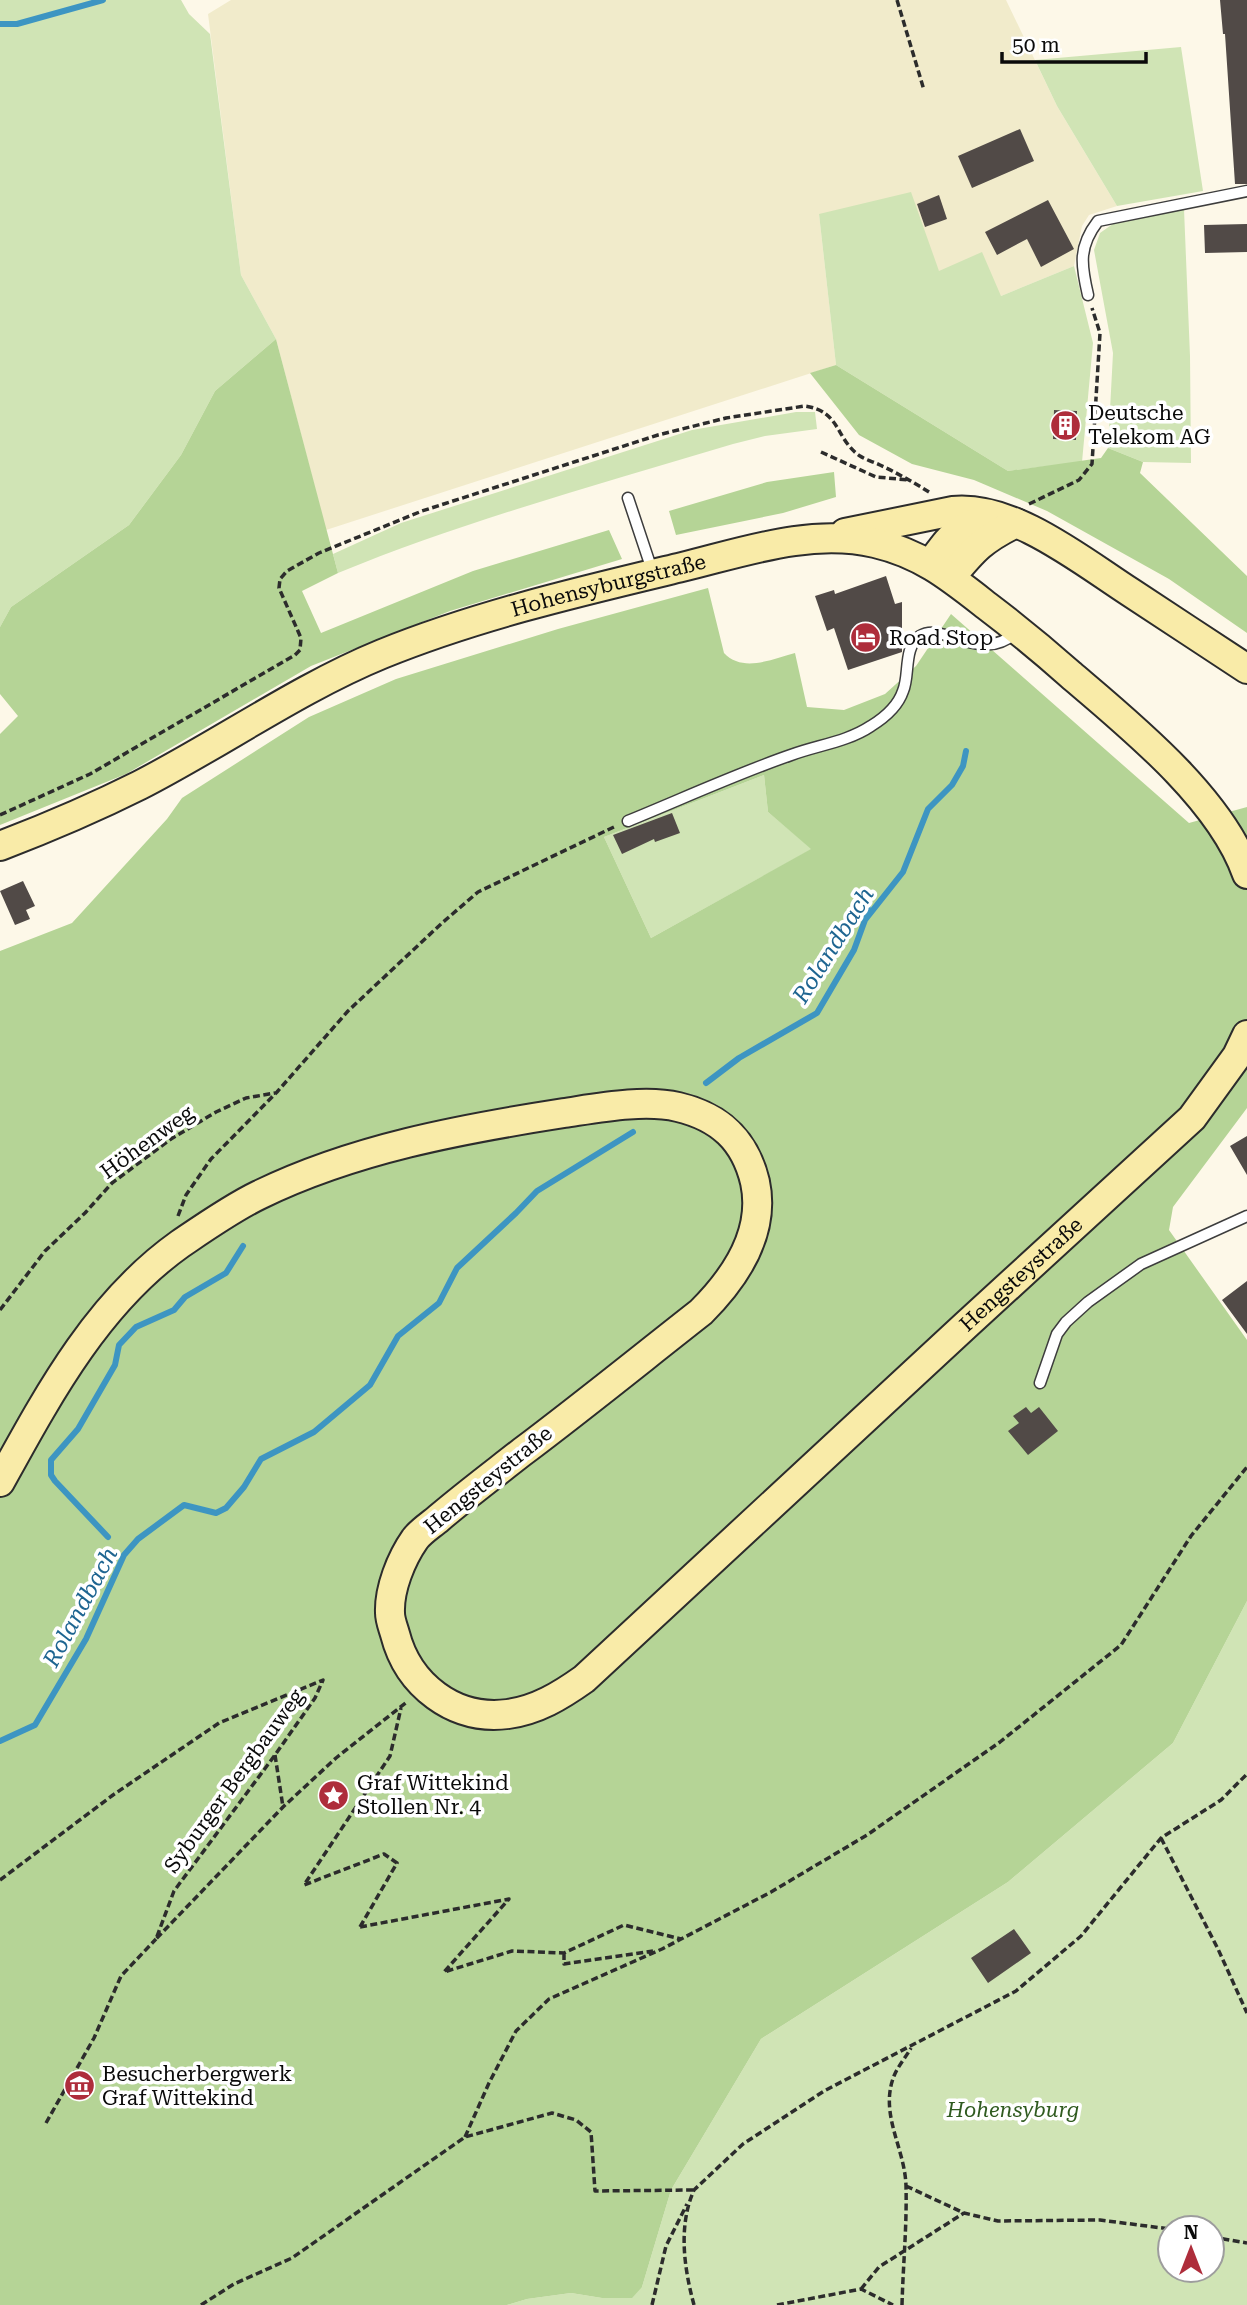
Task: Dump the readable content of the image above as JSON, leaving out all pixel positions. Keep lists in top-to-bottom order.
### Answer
{
  "streets": {
    "main road": ["Hohensyburgstraße", "Hengsteystraße"],
    "path": ["Höhenweg", "Syburger Bergbauweg"]
  },
  "water": ["Rolandbach"],
  "parks": ["Hohensyburg"],
  "places": {
    "building": ["Deutsche Telekom AG"],
    "hotel": ["Road Stop"],
    "place": ["Graf Wittekind Stollen Nr. 4"],
    "museum": ["Besucherbergwerk Graf Wittekind"]
  },
  "scale_bar": "50 m",
  "north": "top"
}
